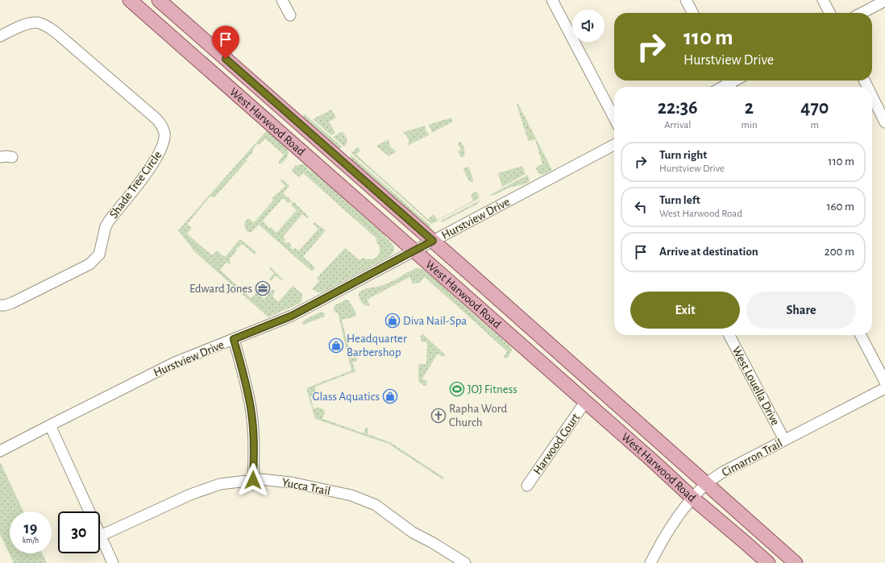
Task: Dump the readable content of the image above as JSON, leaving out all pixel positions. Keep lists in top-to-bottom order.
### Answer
{
  "streets": {
    "main road": ["West Harwood Road"],
    "street": [
      "Shade Tree Circle",
      "Hurstview Drive",
      "West Louella Drive",
      "Harwood Court",
      "Cimarron Trail",
      "Yucca Trail"
    ]
  },
  "crossings": [
    ["West Harwood Road", "Hurstview Drive"],
    ["West Harwood Road", "Harwood Court"],
    ["West Harwood Road", "Cimarron Trail"],
    ["West Louella Drive", "Cimarron Trail"]
  ],
  "places": {
    "office": ["Edward Jones"],
    "shop": ["Diva Nail-Spa", "Headquarter Barbershop", "Glass Aquatics"],
    "sports": ["JOJ Fitness"],
    "church": ["Rapha Word Church"]
  },
  "page": {
    "turn": ["110 m", "Hurstview Drive"],
    "eta": [
      "22:36",
      "Arrival",
      "2",
      "min",
      "470",
      "m"
    ],
    "list": [
      {
        "name": "Turn right",
        "note": "Hurstview Drive",
        "value": "110 m"
      },
      {
        "name": "Turn left",
        "note": "West Harwood Road",
        "value": "160 m"
      },
      {
        "name": "Arrive at destination",
        "value": "200 m"
      }
    ],
    "buttons": ["Exit", "Share"],
    "speed": "19 km/h",
    "limit": "30"
  }
}
